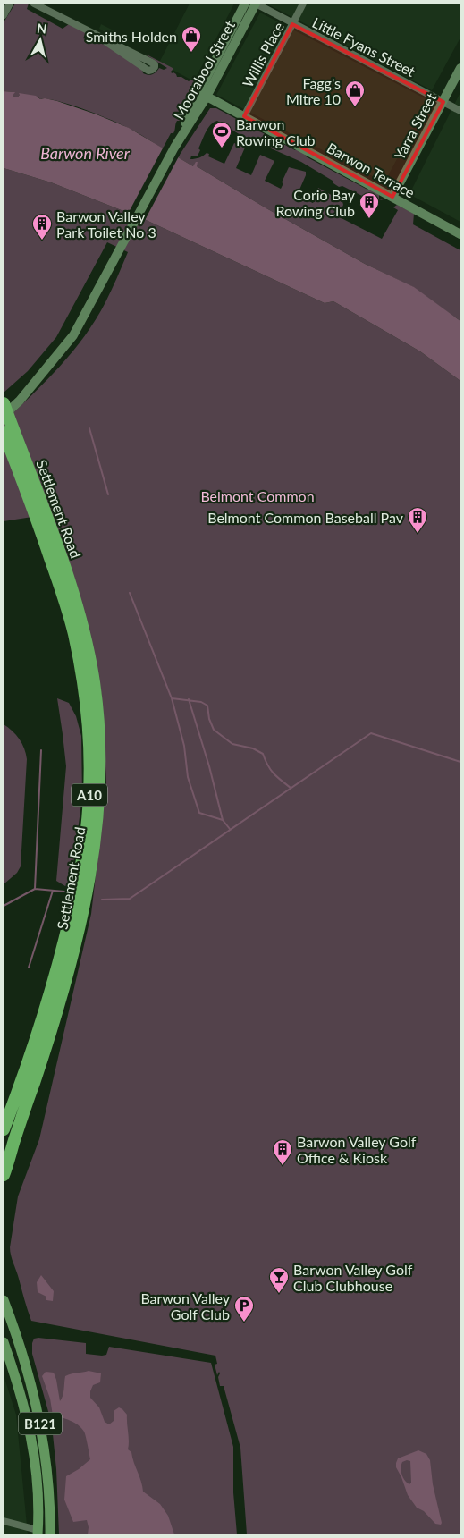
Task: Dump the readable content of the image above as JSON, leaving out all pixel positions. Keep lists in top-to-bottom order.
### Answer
{
  "streets": {
    "highway": ["Settlement Road", "A10"],
    "main road": ["B121"],
    "street": [
      "Little Fyans Street",
      "Willis Place",
      "Moorabool Street",
      "Yarra Street",
      "Barwon Terrace"
    ]
  },
  "crossings": [
    ["Little Fyans Street", "Willis Place"],
    ["Little Fyans Street", "Moorabool Street"],
    ["Little Fyans Street", "Yarra Street"],
    ["Willis Place", "Barwon Terrace"],
    ["Moorabool Street", "Barwon Terrace"],
    ["Yarra Street", "Barwon Terrace"]
  ],
  "water": ["Barwon River"],
  "parks": ["Belmont Common"],
  "places": {
    "shop": ["Smiths Holden", "Fagg's Mitre 10"],
    "sports": ["Barwon Rowing Club"],
    "building": [
      "Corio Bay Rowing Club",
      "Barwon Valley Park Toilet No 3",
      "Belmont Common Baseball Pav",
      "Barwon Valley Golf Office & Kiosk"
    ],
    "bar": ["Barwon Valley Golf Club Clubhouse"],
    "parking": ["Barwon Valley Golf Club"]
  },
  "north": "top"
}
